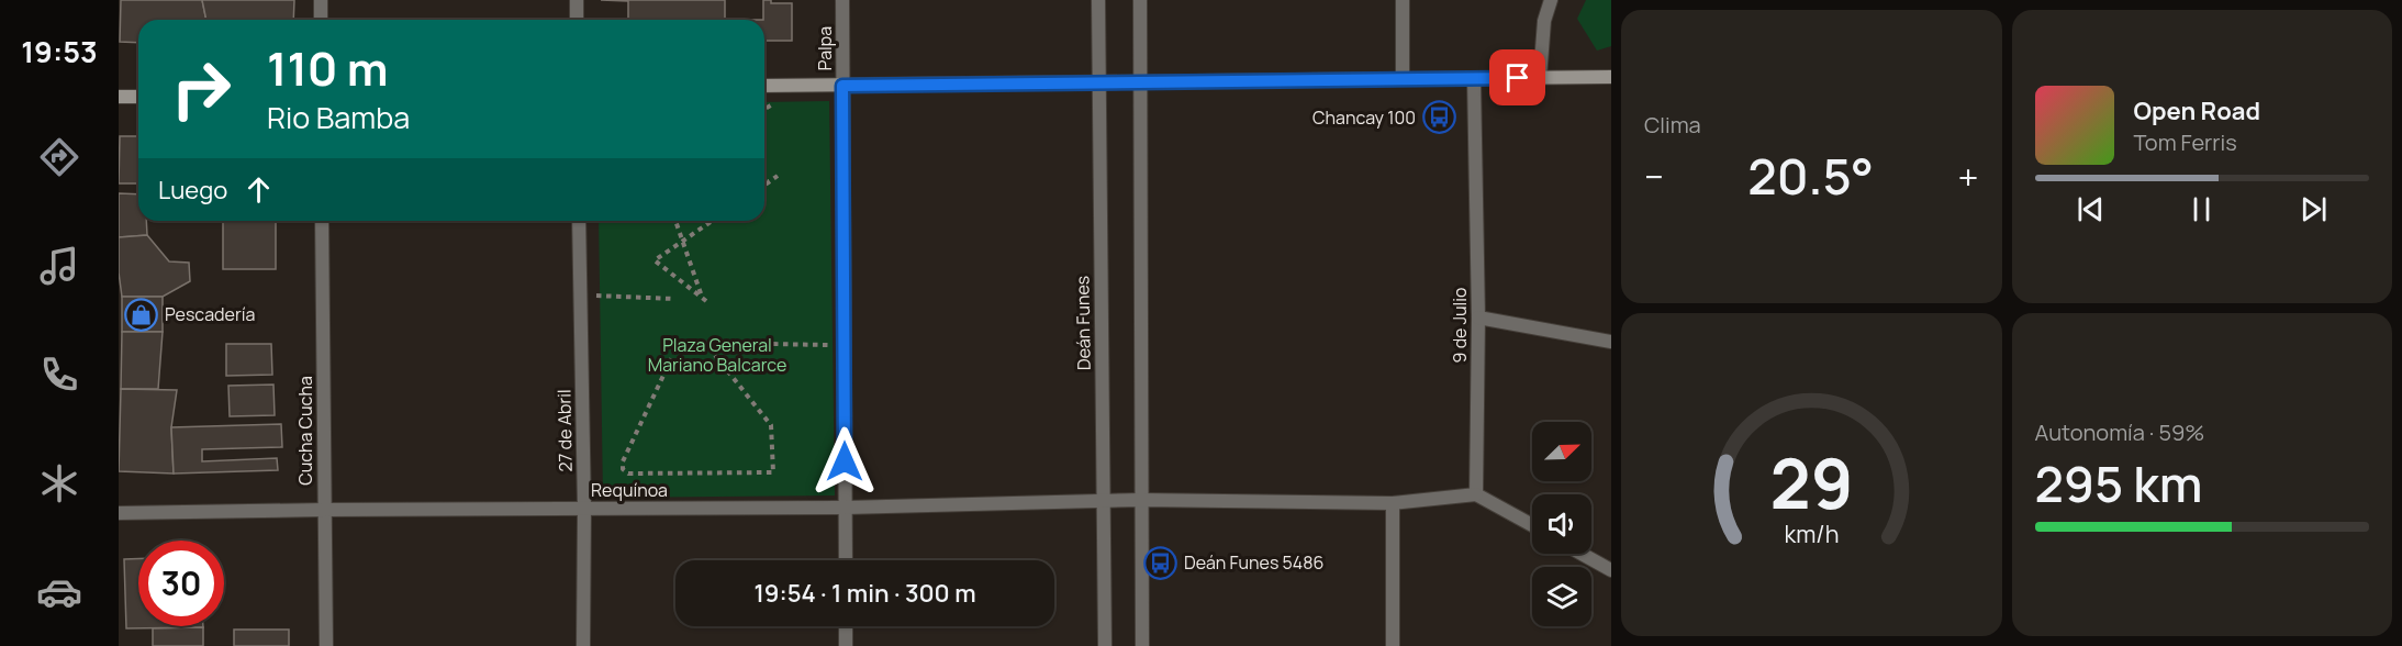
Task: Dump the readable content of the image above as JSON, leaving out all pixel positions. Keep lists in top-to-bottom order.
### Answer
{
  "streets": {
    "street": [
      "Palpa",
      "Deán Funes",
      "9 de Julio",
      "Cucha Cucha",
      "27 de Abril",
      "Requínoa"
    ]
  },
  "crossings": [
    ["Palpa", "Requínoa"],
    ["Deán Funes", "Requínoa"],
    ["9 de Julio", "Requínoa"],
    ["Cucha Cucha", "Requínoa"],
    ["27 de Abril", "Requínoa"]
  ],
  "parks": ["Plaza General Mariano Balcarce"],
  "places": {
    "bus stop": ["Chancay 100", "Deán Funes 5486"],
    "shop": ["Pescadería"]
  },
  "north": "top right",
  "page": {
    "tabs": "19:53",
    "tile": [
      "Clima",
      ["Autonomía · 59%", "295 km"]
    ],
    "turn": ["110 m", "Rio Bamba"],
    "song": ["Open Road", "Tom Ferris"],
    "heat": ["−", "20.5°", "+"],
    "then": "Luego",
    "limit": "30",
    "trip": "19:54 · 1 min · 300 m",
    "gauge": ["29", "km/h"]
  }
}
